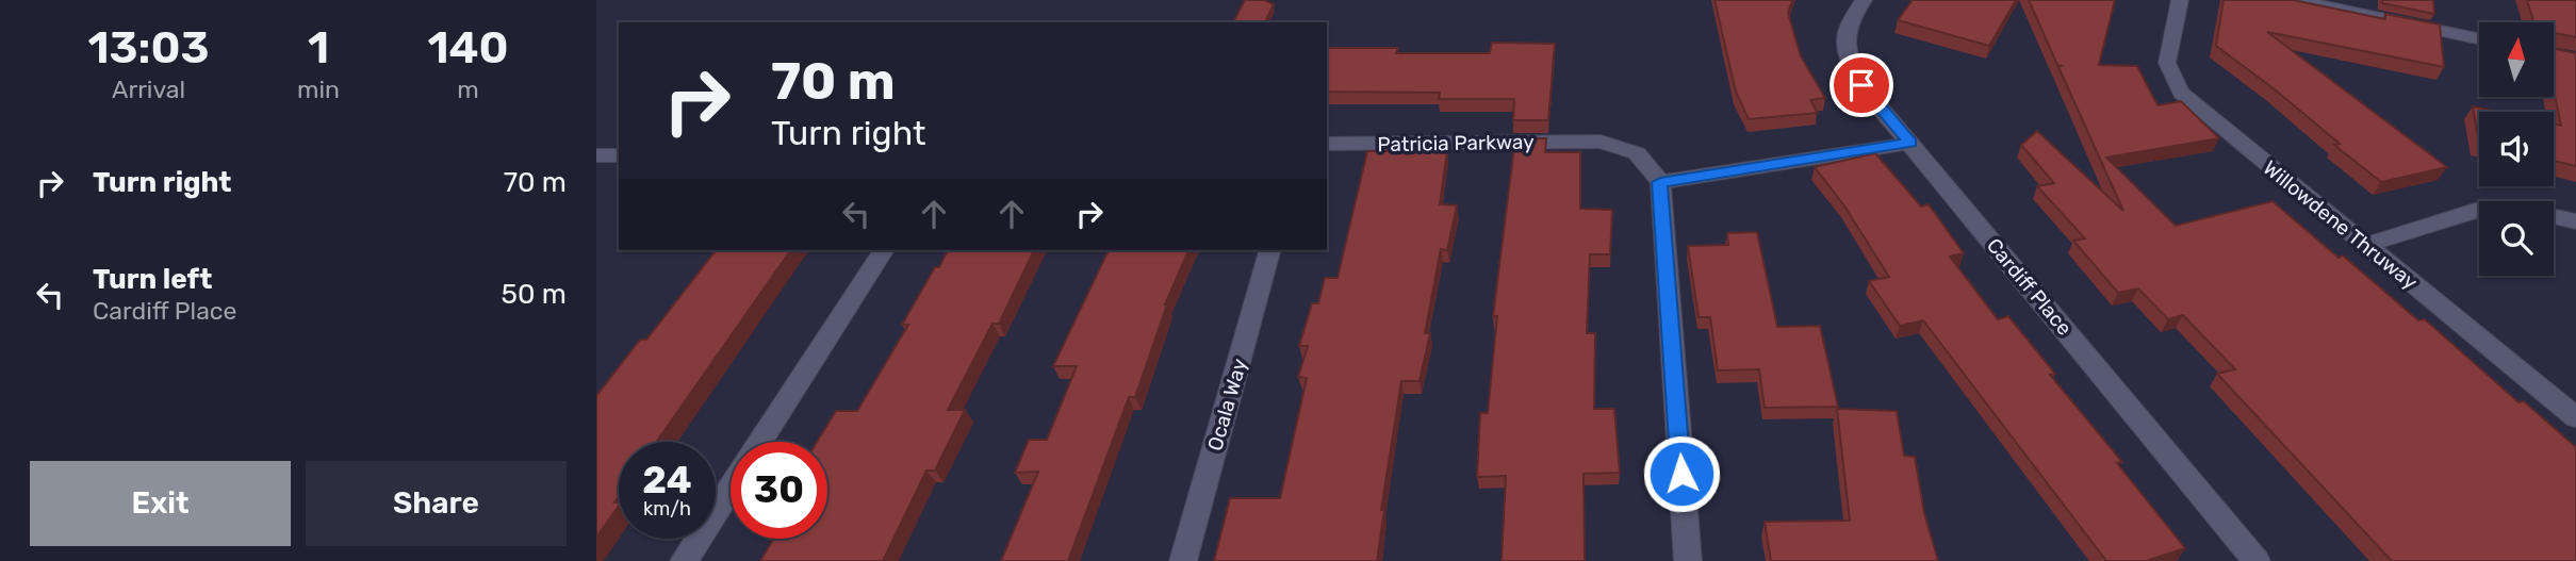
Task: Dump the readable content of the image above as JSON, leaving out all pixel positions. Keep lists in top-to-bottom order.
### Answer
{
  "streets": {
    "street": [
      "Patricia Parkway",
      "Willowdene Thruway",
      "Cardiff Place",
      "Ocala Way"
    ]
  },
  "north": "top",
  "page": {
    "eta": [
      "13:03",
      "Arrival",
      "1",
      "min",
      "140",
      "m"
    ],
    "turn": ["70 m", "Turn right"],
    "list": [
      {
        "name": "Turn right",
        "value": "70 m"
      },
      {
        "name": "Turn left",
        "note": "Cardiff Place",
        "value": "50 m"
      }
    ],
    "speed": "24 km/h",
    "limit": "30",
    "buttons": ["Exit", "Share"]
  }
}
